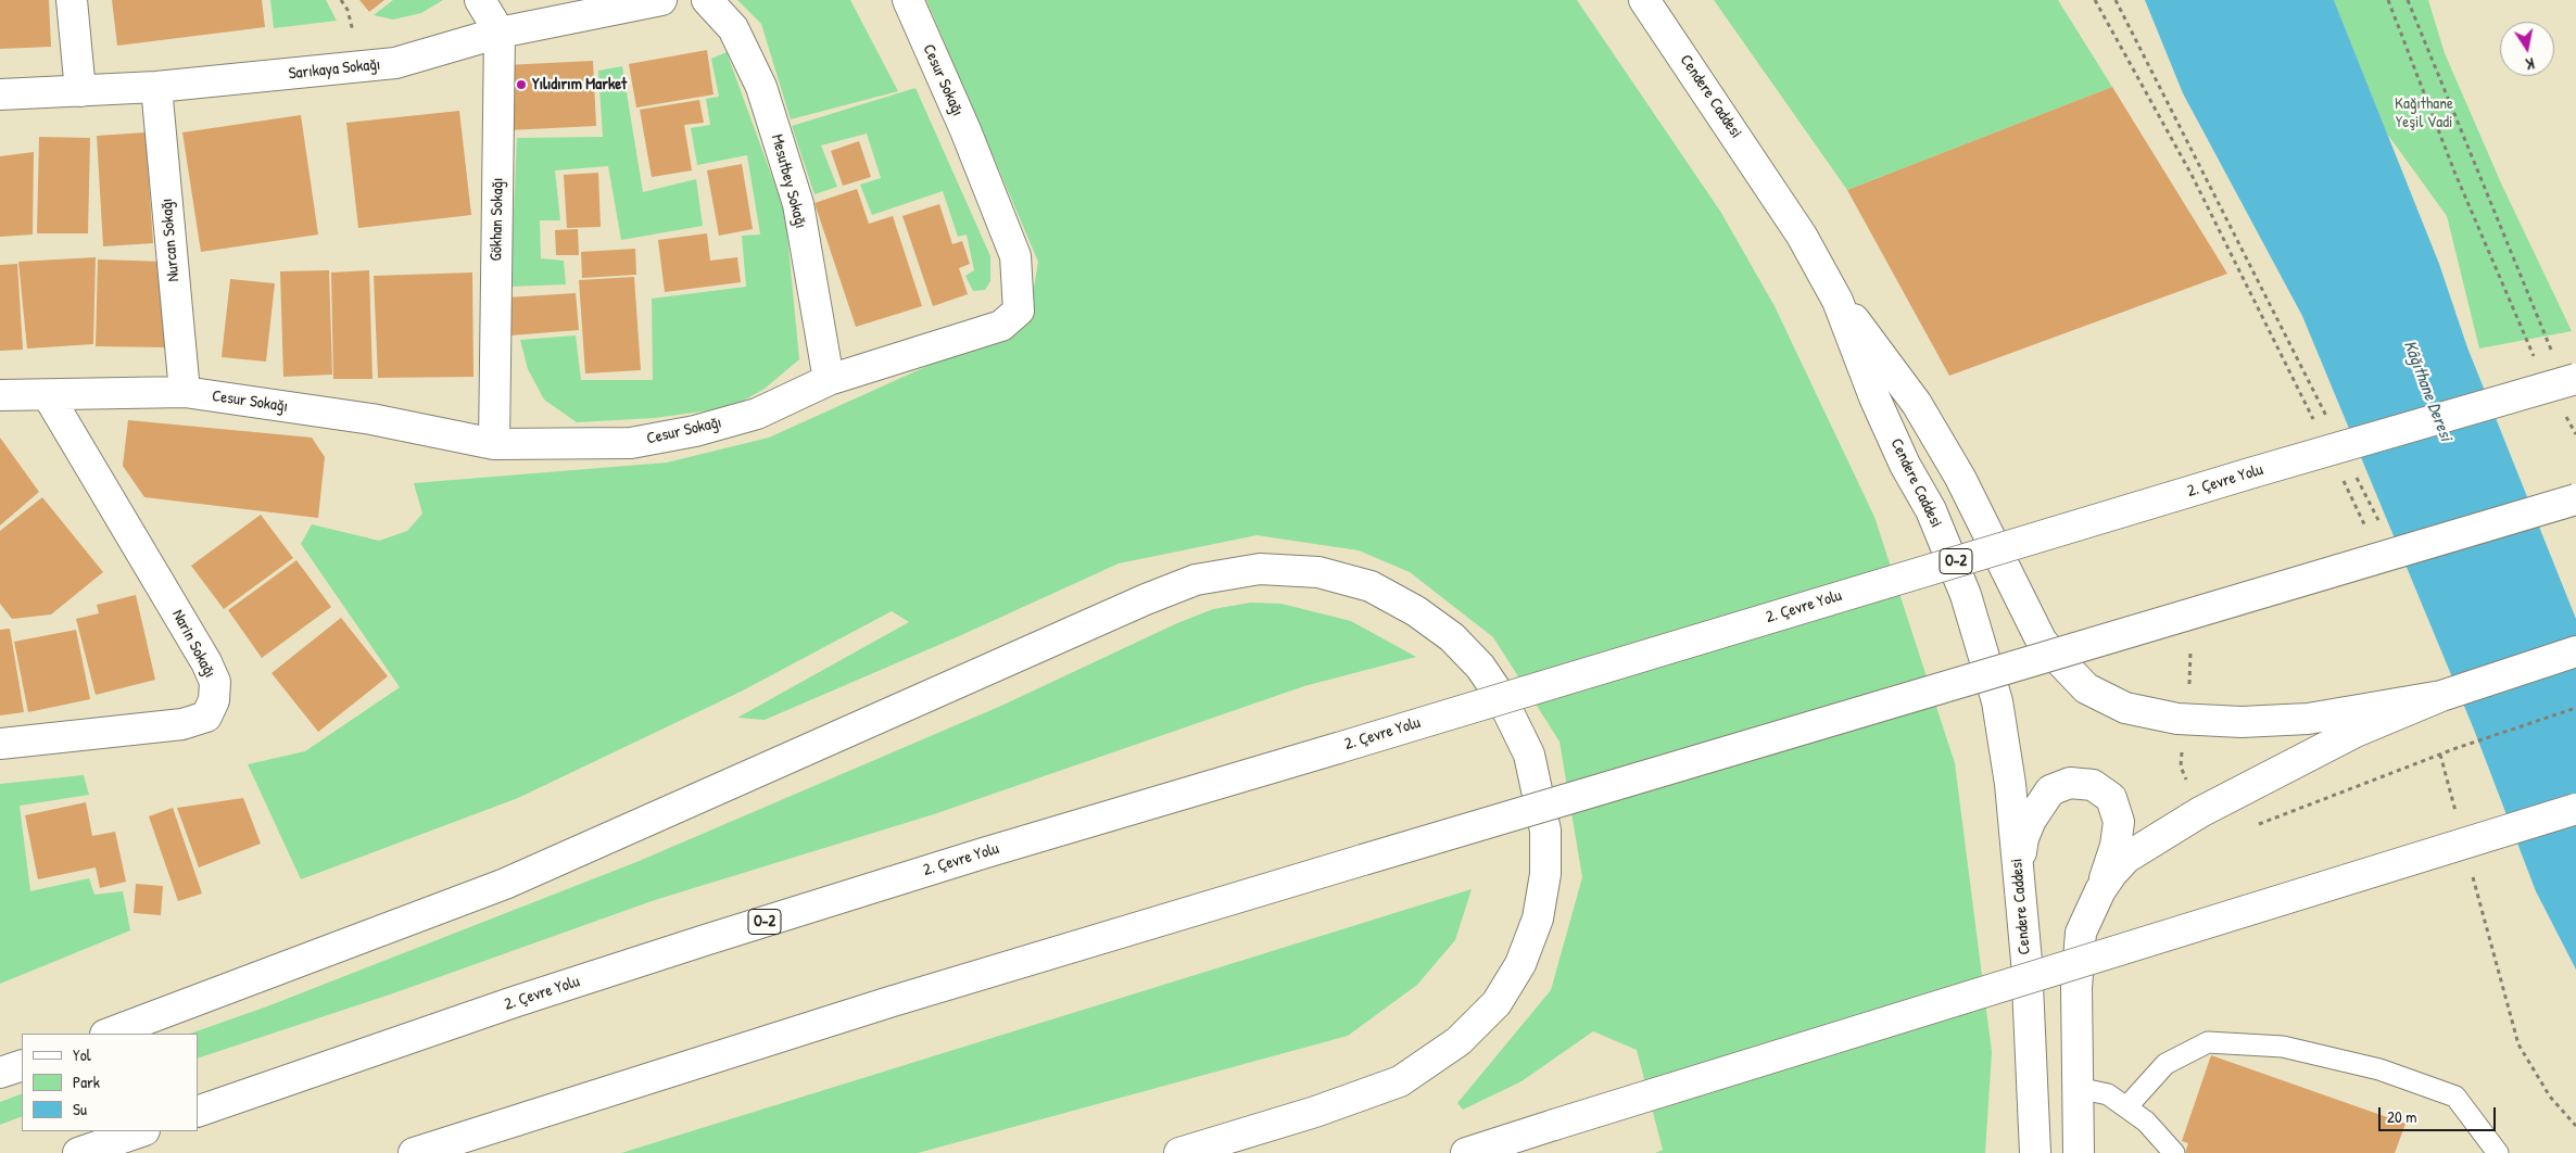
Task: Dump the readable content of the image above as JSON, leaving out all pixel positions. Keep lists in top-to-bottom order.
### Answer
{
  "streets": {
    "main road": [
      "Sarıkaya Sokağı",
      "Cesur Sokağı",
      "Cendere Caddesi",
      "Mesutbey Sokağı",
      "Gökhan Sokağı",
      "Nurcan Sokağı",
      "2. Çevre Yolu",
      "O-2",
      "Narin Sokağı"
    ]
  },
  "crossings": [
    ["Sarıkaya Sokağı", "Gökhan Sokağı"],
    ["Sarıkaya Sokağı", "Nurcan Sokağı"],
    ["Cesur Sokağı", "Mesutbey Sokağı"],
    ["Cesur Sokağı", "Gökhan Sokağı"],
    ["Cesur Sokağı", "Nurcan Sokağı"],
    ["Cesur Sokağı", "Narin Sokağı"]
  ],
  "water": ["Kâğıthane Deresi"],
  "parks": ["Kağıthane Yeşil Vadi"],
  "places": ["Yılıdırım Market"],
  "legend": ["Yol", "Park", "Su"],
  "scale_bar": "20 m",
  "north": "bottom"
}
